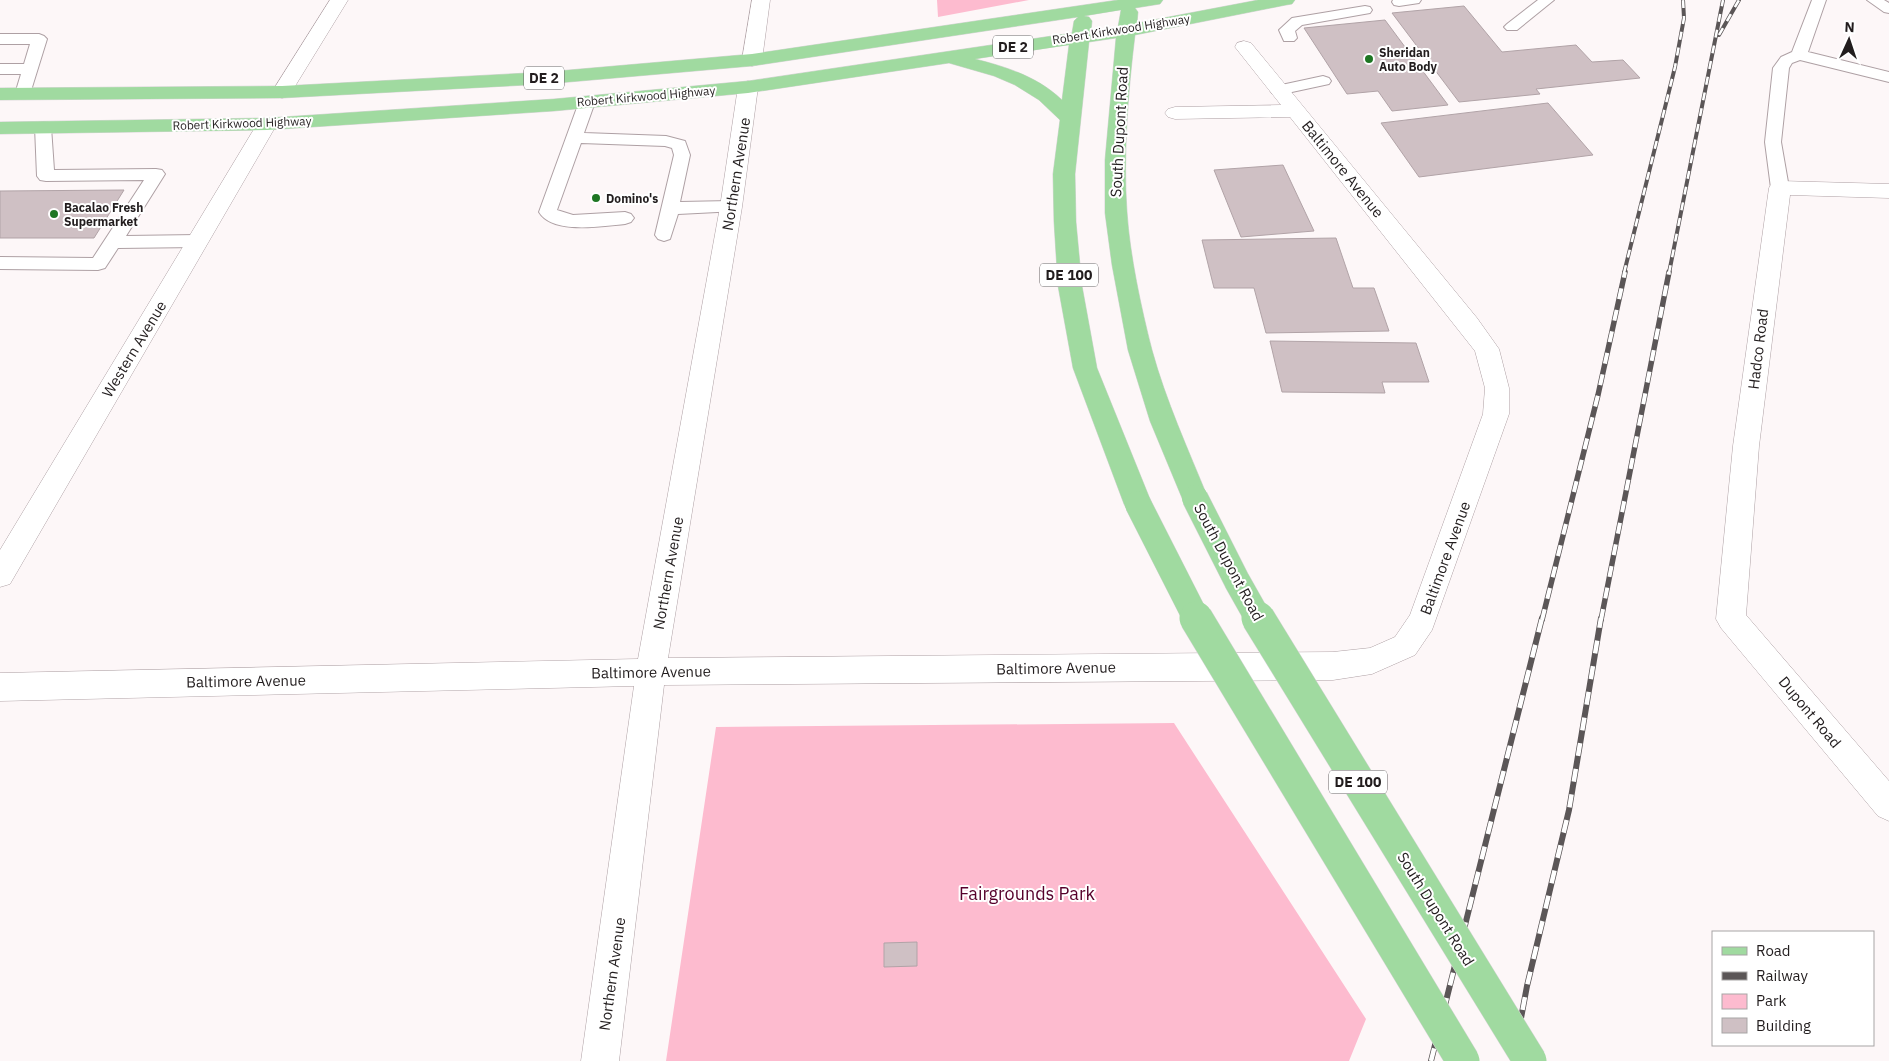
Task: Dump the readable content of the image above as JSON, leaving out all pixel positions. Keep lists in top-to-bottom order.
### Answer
{
  "streets": {
    "main road": [
      "Robert Kirkwood Highway",
      "DE 2",
      "South Dupont Road",
      "DE 100"
    ],
    "street": [
      "Baltimore Avenue",
      "Northern Avenue",
      "Western Avenue",
      "Hadco Road",
      "Dupont Road"
    ]
  },
  "crossings": [
    ["Robert Kirkwood Highway", "South Dupont Road"],
    ["Robert Kirkwood Highway", "Northern Avenue"],
    ["Robert Kirkwood Highway", "DE 100"],
    ["Robert Kirkwood Highway", "Western Avenue"],
    ["Baltimore Avenue", "Northern Avenue"],
    ["Hadco Road", "Dupont Road"]
  ],
  "parks": ["Fairgrounds Park"],
  "places": ["Sheridan Auto Body", "Domino's", "Bacalao Fresh Supermarket"],
  "legend": [
    "Road",
    "Railway",
    "Park",
    "Building"
  ],
  "north": "top"
}
